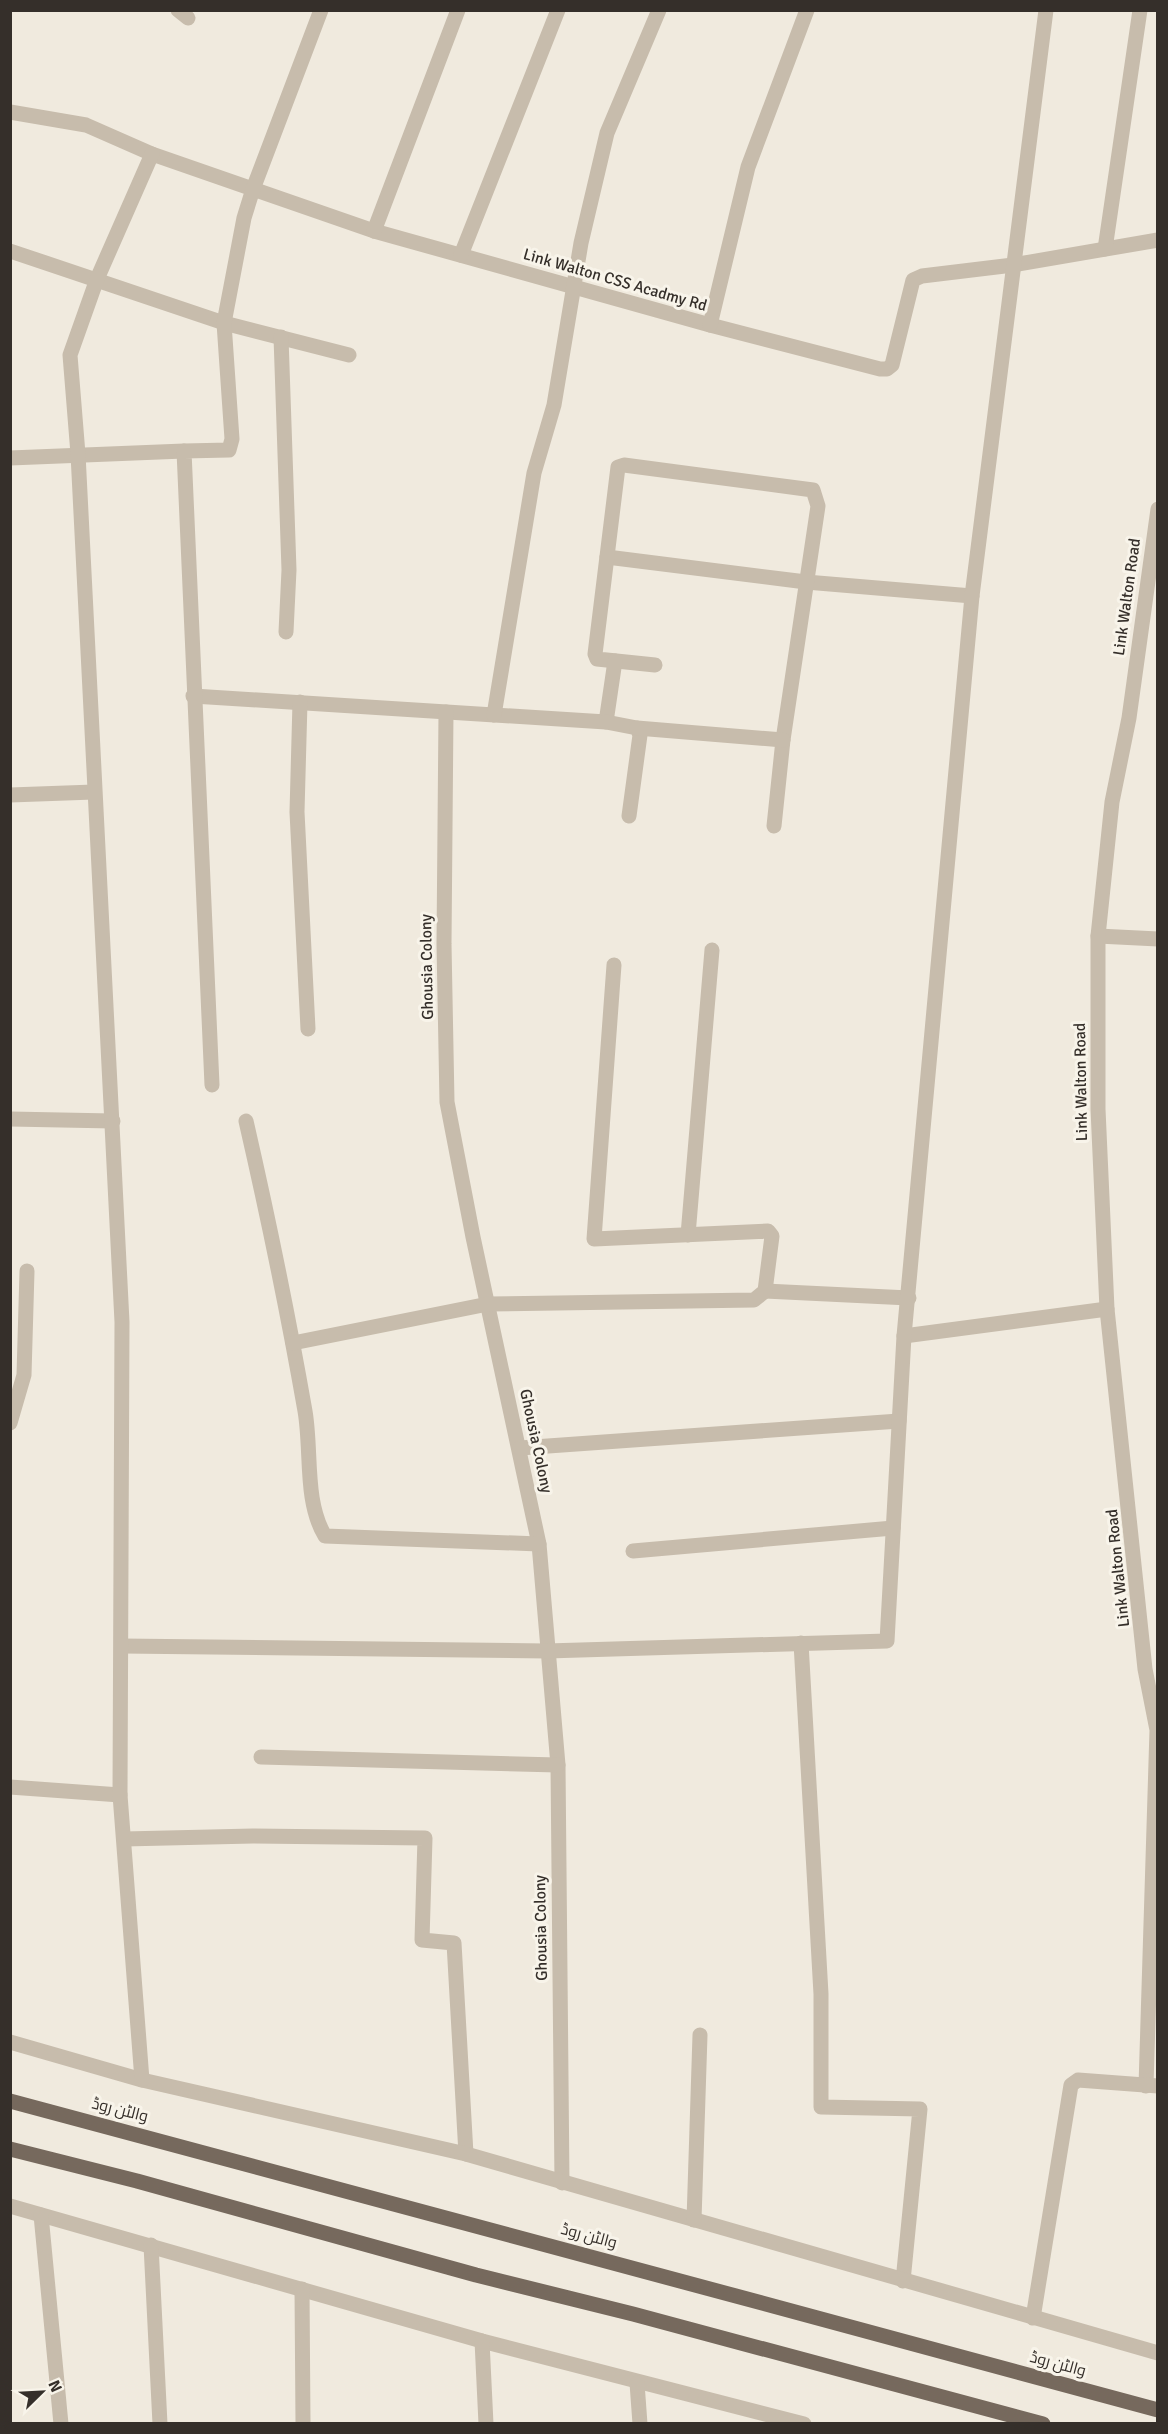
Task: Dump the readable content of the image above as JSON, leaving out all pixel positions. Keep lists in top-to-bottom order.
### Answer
{
  "streets": {
    "main road": ["والٹن روڈ"],
    "street": ["Link Walton CSS Acadmy Rd", "Link Walton Road", "Ghousia Colony"]
  },
  "north": "top right"
}
